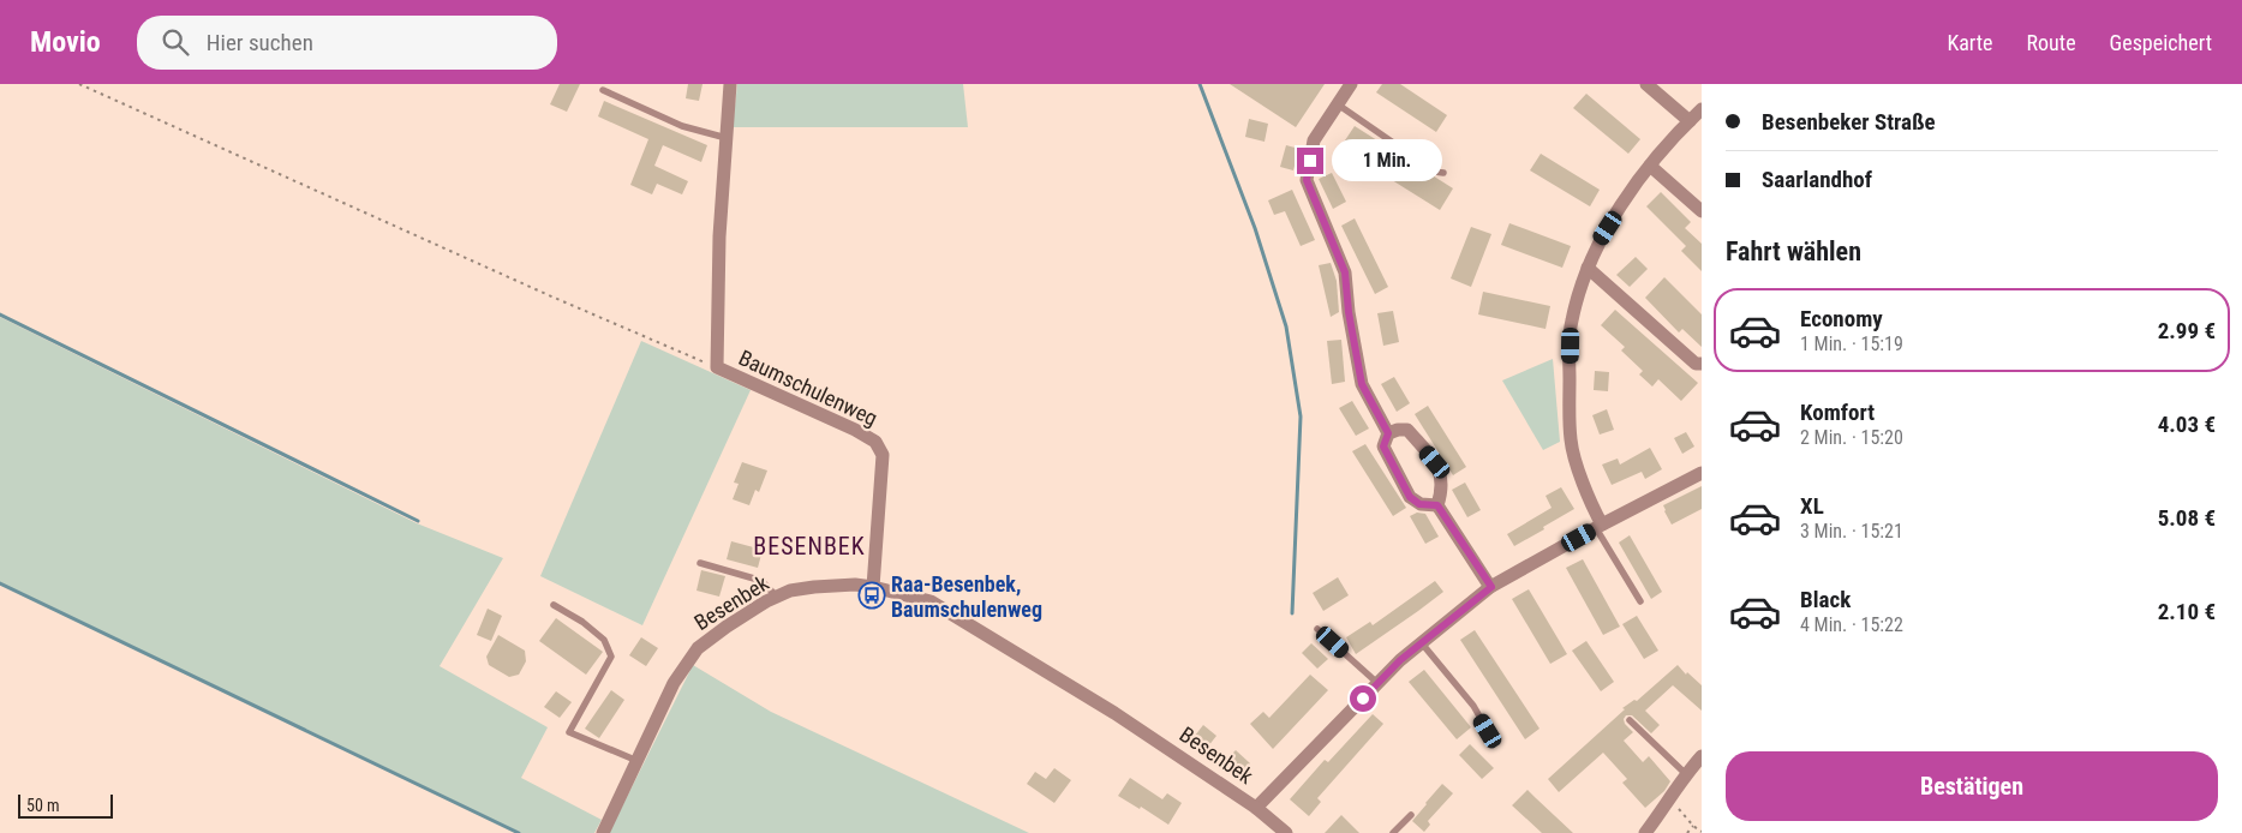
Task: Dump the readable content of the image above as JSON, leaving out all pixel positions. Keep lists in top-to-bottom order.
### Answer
{
  "streets": {
    "street": ["Baumschulenweg", "Besenbek"]
  },
  "crossings": [
    ["Baumschulenweg", "Besenbek"]
  ],
  "districts": ["BESENBEK"],
  "places": {
    "bus stop": ["Raa-Besenbek, Baumschulenweg"]
  },
  "scale_bar": "50 m",
  "page": {
    "header": "Movio",
    "search": "Hier suchen",
    "nav": ["Karte", "Route", "Gespeichert"],
    "banner": ["Besenbeker Straße", "Saarlandhof"],
    "bubble": "1 Min.",
    "heading": "Fahrt wählen",
    "list": [
      {
        "name": "Economy",
        "note": "1 Min. · 15:19",
        "value": "2.99 €"
      },
      {
        "name": "Komfort",
        "note": "2 Min. · 15:20",
        "value": "4.03 €"
      },
      {
        "name": "XL",
        "note": "3 Min. · 15:21",
        "value": "5.08 €"
      },
      {
        "name": "Black",
        "note": "4 Min. · 15:22",
        "value": "2.10 €"
      }
    ],
    "buttons": "Bestätigen",
    "scale": "50 m"
  }
}
